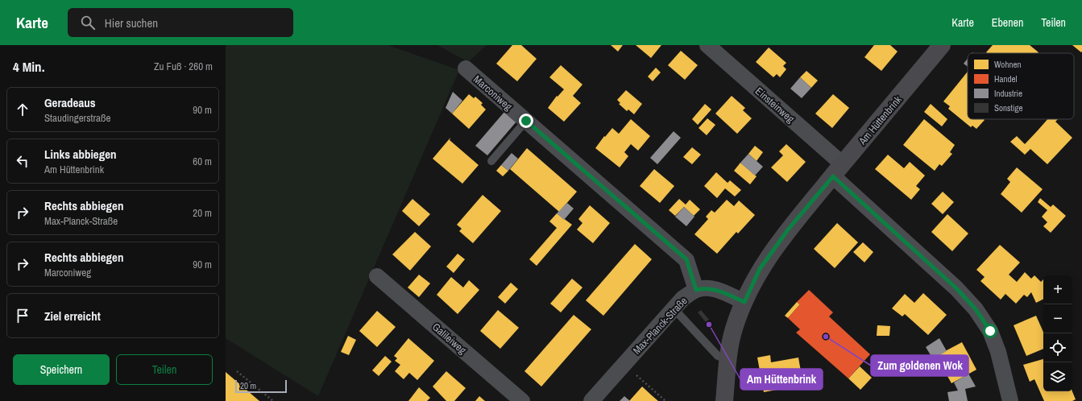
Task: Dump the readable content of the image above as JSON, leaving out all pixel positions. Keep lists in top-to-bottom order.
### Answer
{
  "streets": {
    "street": [
      "Marconiweg",
      "Einsteinweg",
      "Am Hüttenbrink",
      "Max-Planck-Straße",
      "Galileiweg"
    ]
  },
  "crossings": [
    ["Marconiweg", "Max-Planck-Straße"],
    ["Einsteinweg", "Am Hüttenbrink"],
    ["Am Hüttenbrink", "Max-Planck-Straße"]
  ],
  "places": ["Am Hüttenbrink", "Zum goldenen Wok"],
  "legend": [
    "Wohnen",
    "Handel",
    "Industrie",
    "Sonstige"
  ],
  "scale_bar": "20 m",
  "page": {
    "header": "Karte",
    "search": "Hier suchen",
    "nav": ["Karte", "Ebenen", "Teilen"],
    "heading": ["4 Min.", "Zu Fuß · 260 m"],
    "list": [
      ["Geradeaus", "Staudingerstraße", "90 m"],
      ["Links abbiegen", "Am Hüttenbrink", "60 m"],
      ["Rechts abbiegen", "Max-Planck-Straße", "20 m"],
      ["Rechts abbiegen", "Marconiweg", "90 m"],
      "Ziel erreicht"
    ],
    "map_buttons": ["+", "−"],
    "buttons": ["Speichern", "Teilen"],
    "scale": "20 m"
  }
}
